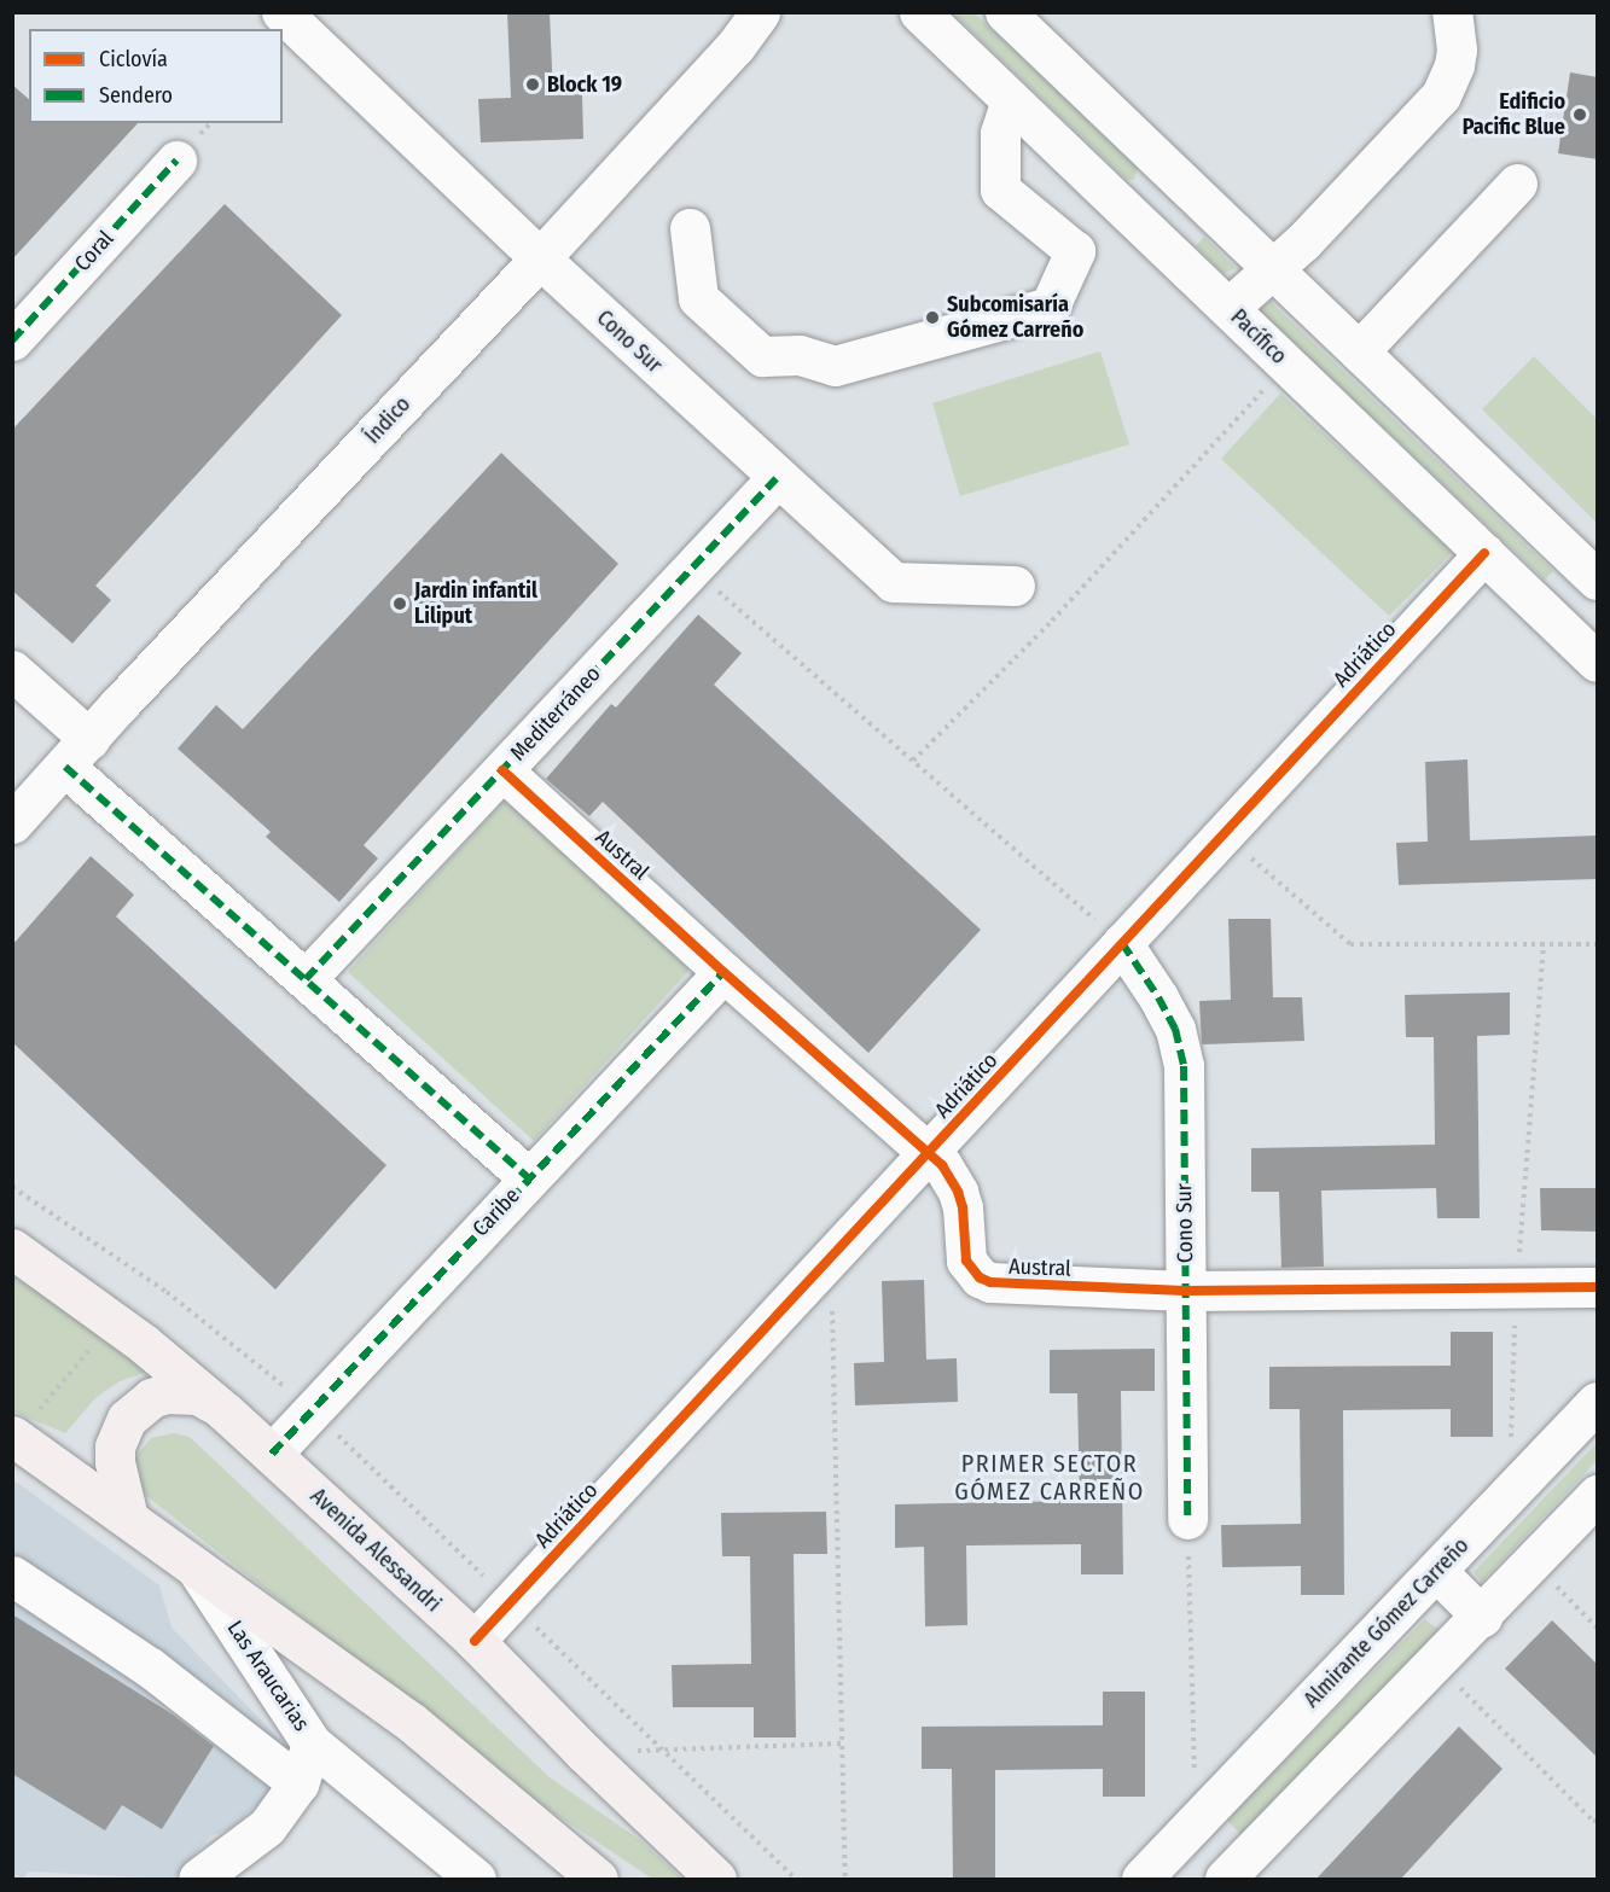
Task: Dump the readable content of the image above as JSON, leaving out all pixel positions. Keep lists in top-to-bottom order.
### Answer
{
  "streets": {
    "main road": ["Avenida Alessandri"],
    "street": [
      "Coral",
      "Pacífico",
      "Cono Sur",
      "Índico",
      "Adriático",
      "Mediterráneo",
      "Austral",
      "Caribe",
      "Almirante Gómez Carreño",
      "Las Araucarias"
    ]
  },
  "crossings": [
    ["Pacífico", "Adriático"],
    ["Cono Sur", "Índico"],
    ["Cono Sur", "Adriático"],
    ["Cono Sur", "Mediterráneo"],
    ["Cono Sur", "Austral"],
    ["Adriático", "Austral"],
    ["Adriático", "Avenida Alessandri"],
    ["Mediterráneo", "Austral"],
    ["Austral", "Caribe"],
    ["Caribe", "Avenida Alessandri"]
  ],
  "districts": ["PRIMER SECTOR GÓMEZ CARREÑO"],
  "places": [
    "Block 19",
    "Edificio Pacific Blue",
    "Subcomisaría Gómez Carreño",
    "Jardin infantil Liliput"
  ],
  "legend": ["Ciclovía", "Sendero"]
}
